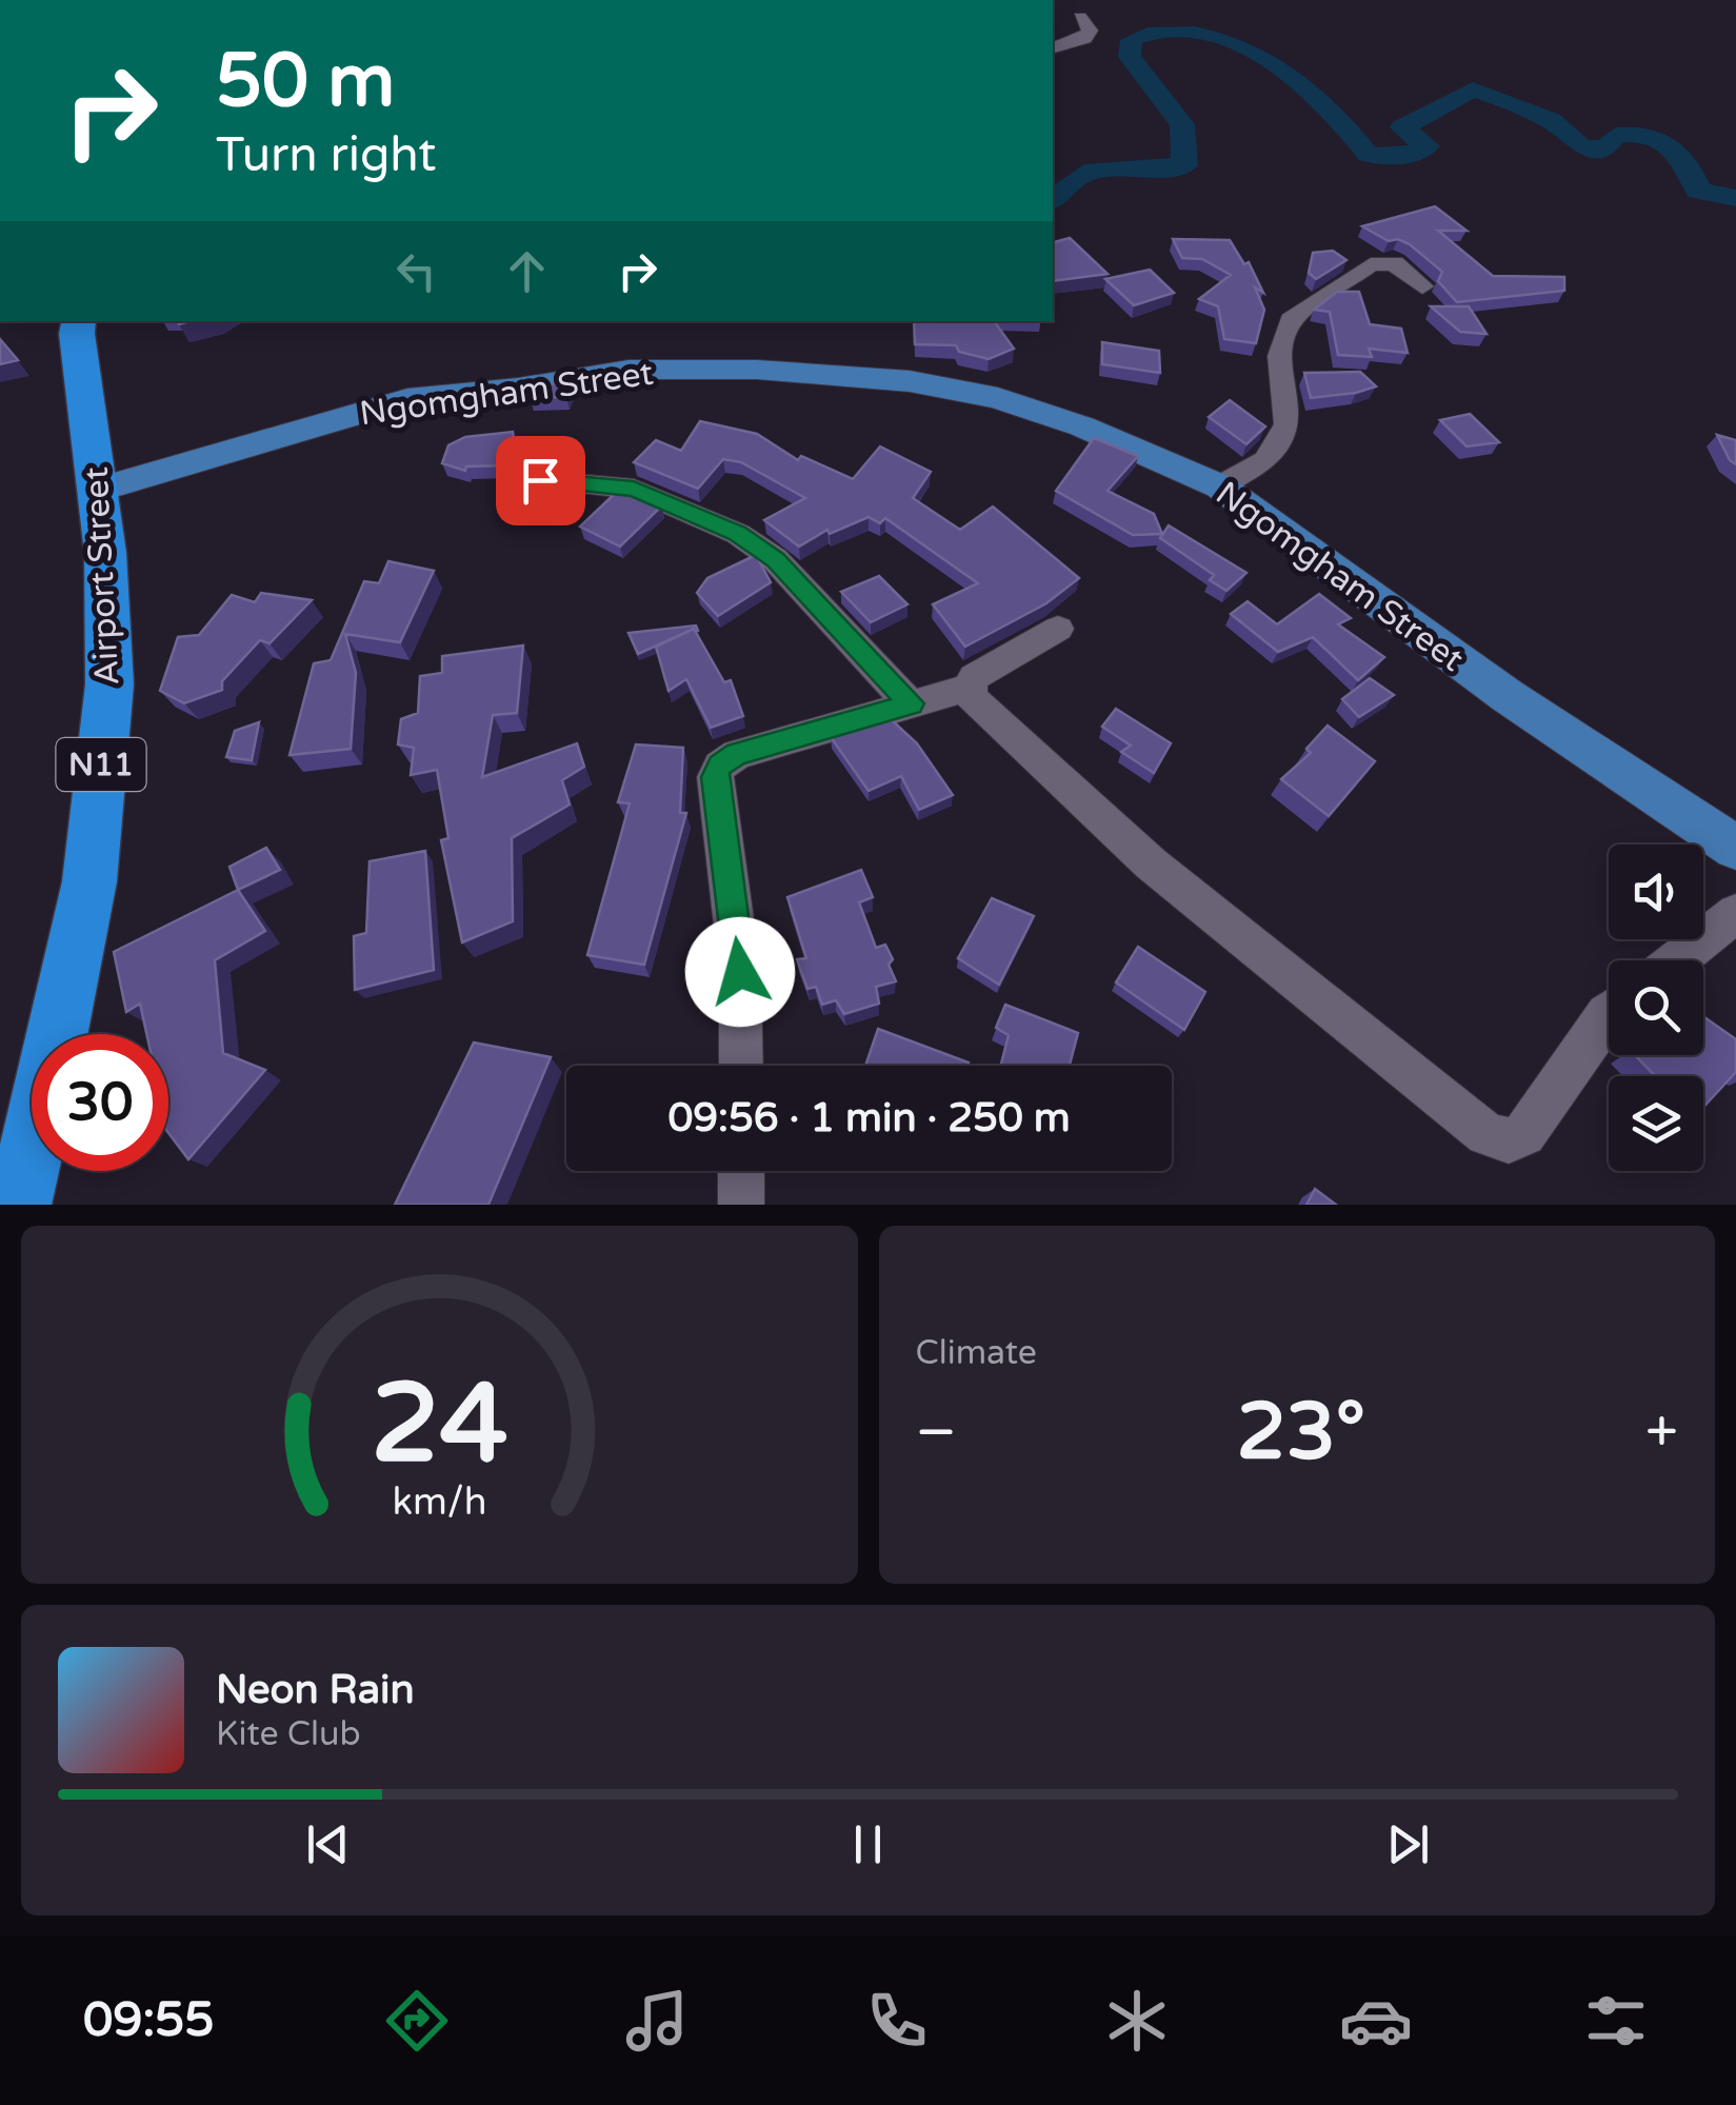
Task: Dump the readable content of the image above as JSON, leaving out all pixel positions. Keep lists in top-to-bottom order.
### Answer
{
  "streets": {
    "highway": ["Airport Street", "N11"],
    "main road": ["Ngomgham Street"]
  },
  "crossings": [
    ["Ngomgham Street", "Airport Street"]
  ],
  "page": {
    "turn": ["50 m", "Turn right"],
    "limit": "30",
    "trip": "09:56 · 1 min · 250 m",
    "tile": "Climate",
    "heat": ["−", "23°", "+"],
    "song": ["Neon Rain", "Kite Club"],
    "tabs": "09:55",
    "gauge": ["24", "km/h"]
  }
}
